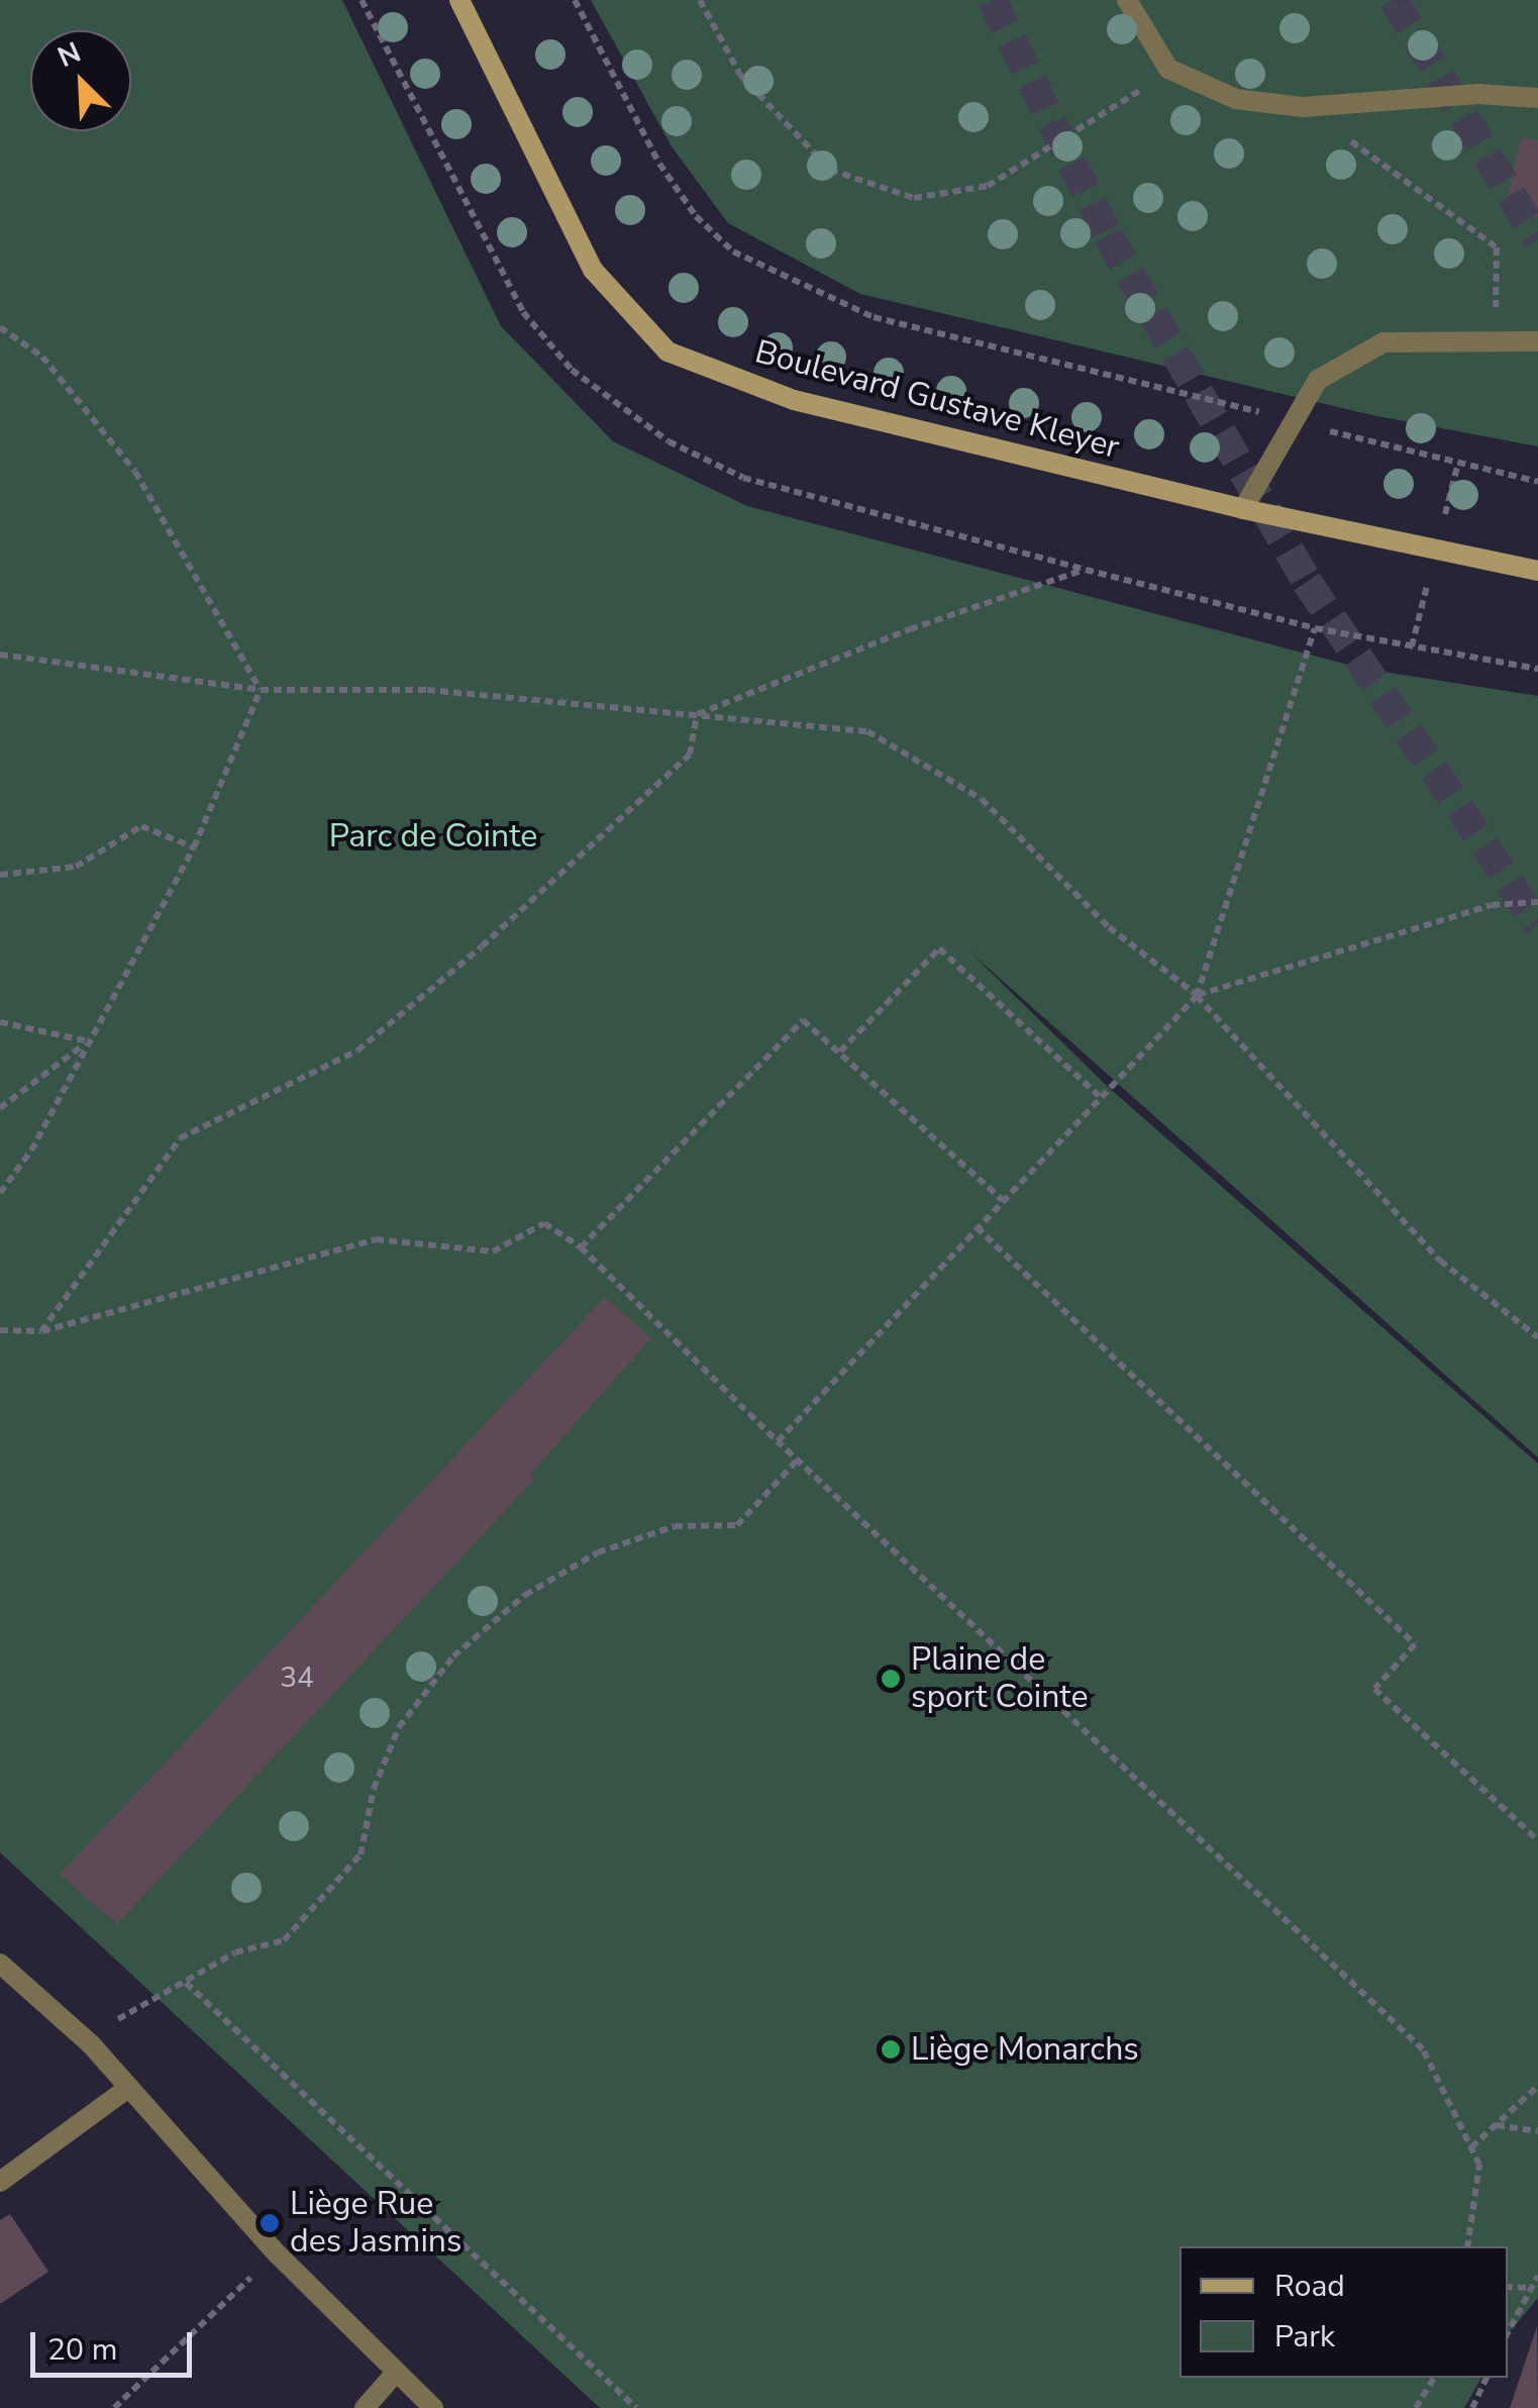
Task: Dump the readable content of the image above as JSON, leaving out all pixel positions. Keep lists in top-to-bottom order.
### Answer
{
  "streets": {
    "street": ["Boulevard Gustave Kleyer"]
  },
  "parks": ["Parc de Cointe"],
  "places": ["Plaine de sport Cointe", "Liège Monarchs", "Liège Rue des Jasmins"],
  "house_numbers": ["34"],
  "legend": ["Road", "Park"],
  "scale_bar": "20 m",
  "north": "top left"
}
